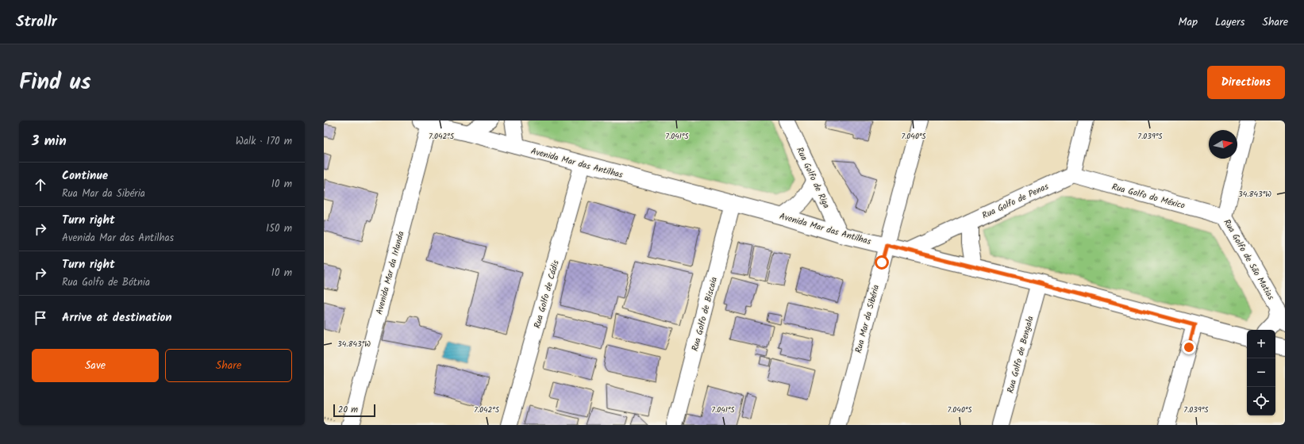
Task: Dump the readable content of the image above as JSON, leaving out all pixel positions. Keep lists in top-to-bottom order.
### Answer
{
  "streets": {
    "street": [
      "Avenida Mar das Antilhas",
      "Rua Golfo de Riga",
      "Rua Golfo do México",
      "Rua Golfo de Penas",
      "Rua Golfo de São Matias",
      "Avenida Mar da Irlanda",
      "Rua Golfo de Cádis",
      "Rua Golfo de Biscaia",
      "Rua Mar da Sibéria",
      "Rua Golfo de Bengala"
    ]
  },
  "crossings": [
    ["Avenida Mar das Antilhas", "Rua Golfo de Riga"],
    ["Avenida Mar das Antilhas", "Rua Golfo de Penas"],
    ["Avenida Mar das Antilhas", "Avenida Mar da Irlanda"],
    ["Avenida Mar das Antilhas", "Rua Golfo de Cádis"],
    ["Avenida Mar das Antilhas", "Rua Golfo de Biscaia"],
    ["Avenida Mar das Antilhas", "Rua Mar da Sibéria"],
    ["Avenida Mar das Antilhas", "Rua Golfo de Bengala"],
    ["Rua Golfo do México", "Rua Golfo de Penas"],
    ["Rua Golfo do México", "Rua Golfo de São Matias"]
  ],
  "scale_bar": "20 m",
  "north": "right",
  "page": {
    "header": "Strollr",
    "nav": ["Map", "Layers", "Share"],
    "title": "Find us",
    "buttons": [
      "Directions",
      ["Save", "Share"]
    ],
    "heading": ["3 min", "Walk · 170 m"],
    "list": [
      ["Continue", "Rua Mar da Sibéria", "10 m"],
      ["Turn right", "Avenida Mar das Antilhas", "150 m"],
      ["Turn right", "Rua Golfo de Bótnia", "10 m"],
      "Arrive at destination"
    ],
    "map_buttons": ["+", "−"],
    "scale": "20 m"
  },
  "coordinates": [
    "7.042°S",
    "7.041°S",
    "7.039°S",
    "7.040°S",
    "34.843°W"
  ]
}
